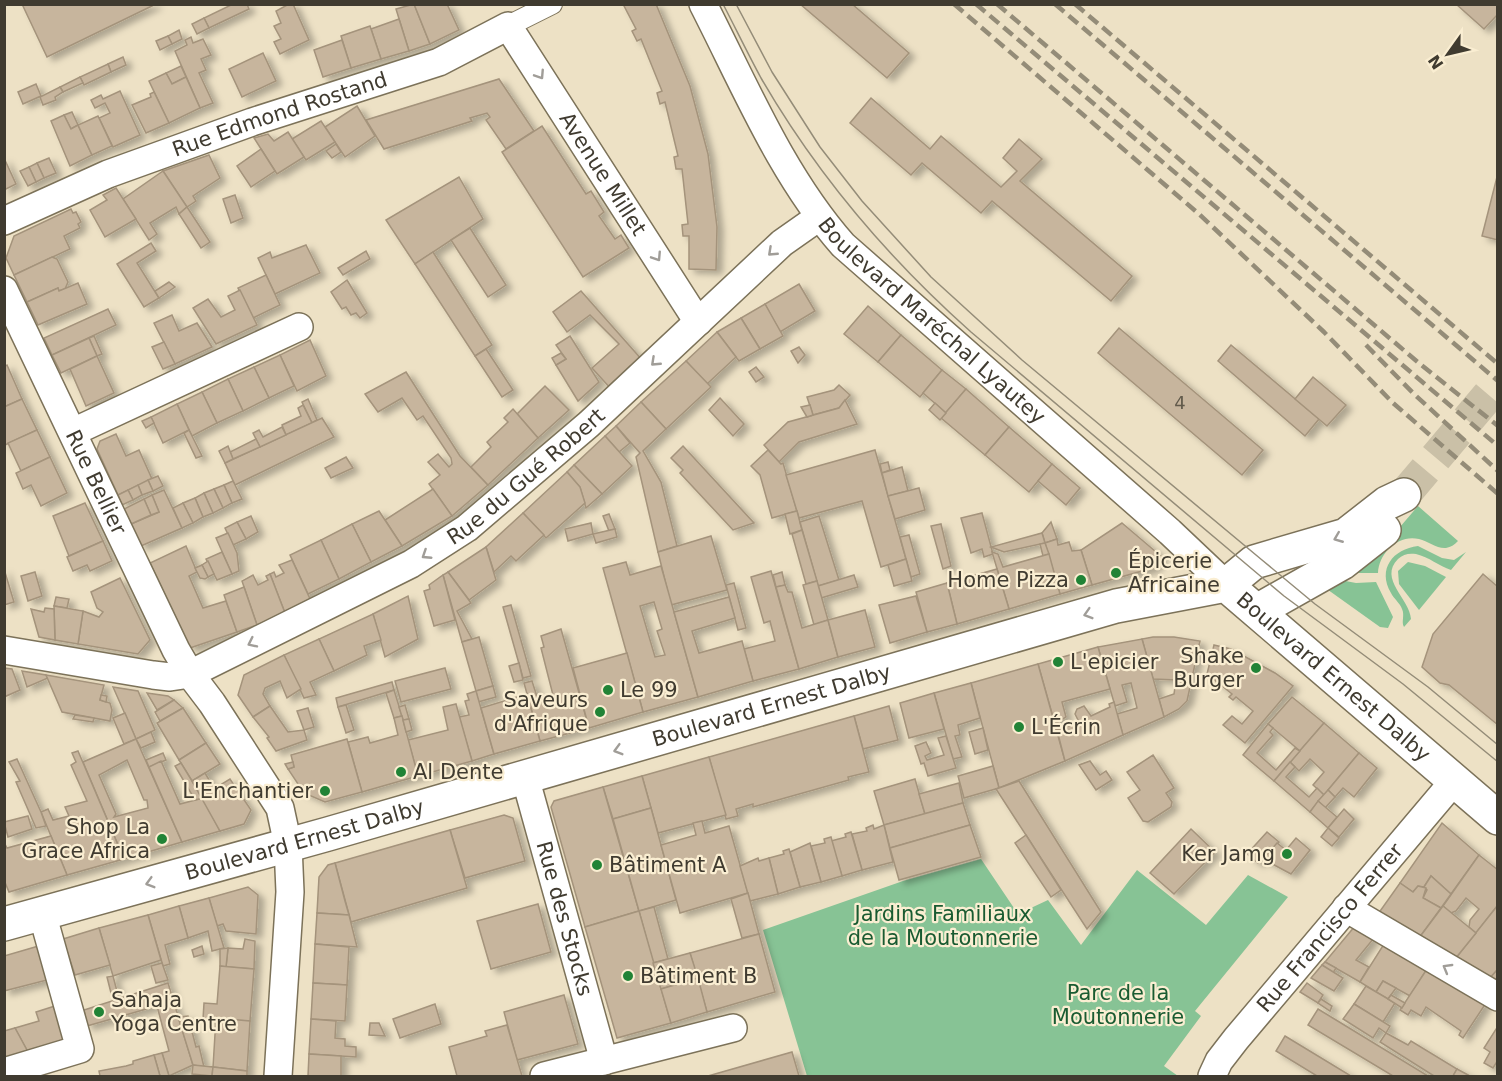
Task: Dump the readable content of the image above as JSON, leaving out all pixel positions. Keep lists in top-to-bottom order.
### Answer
{
  "streets": {
    "street": [
      "Rue Edmond Rostand",
      "Avenue Millet",
      "Boulevard Maréchal Lyautey",
      "Rue du Gué Robert",
      "Rue Bellier",
      "Boulevard Ernest Dalby",
      "Rue des Stocks",
      "Rue Francisco Ferrer"
    ]
  },
  "crossings": [
    ["Rue Edmond Rostand", "Avenue Millet"],
    ["Avenue Millet", "Rue du Gué Robert"],
    ["Boulevard Maréchal Lyautey", "Rue du Gué Robert"],
    ["Boulevard Maréchal Lyautey", "Boulevard Ernest Dalby"],
    ["Rue du Gué Robert", "Rue Bellier"],
    ["Rue Bellier", "Boulevard Ernest Dalby"],
    ["Boulevard Ernest Dalby", "Rue des Stocks"],
    ["Boulevard Ernest Dalby", "Rue Francisco Ferrer"]
  ],
  "one_way": ["Avenue Millet", "Rue du Gué Robert", "Boulevard Ernest Dalby"],
  "parks": ["Jardins Familiaux de la Moutonnerie", "Parc de la Moutonnerie"],
  "places": [
    "Épicerie Africaine",
    "Home Pizza",
    "L'epicier",
    "Shake Burger",
    "Le 99",
    "Saveurs d'Afrique",
    "L'Écrin",
    "Al Dente",
    "L'Enchantier",
    "Shop La Grace Africa",
    "Ker Jamg",
    "Bâtiment A",
    "Bâtiment B",
    "Sahaja Yoga Centre"
  ],
  "house_numbers": ["4"],
  "north": "bottom left"
}
